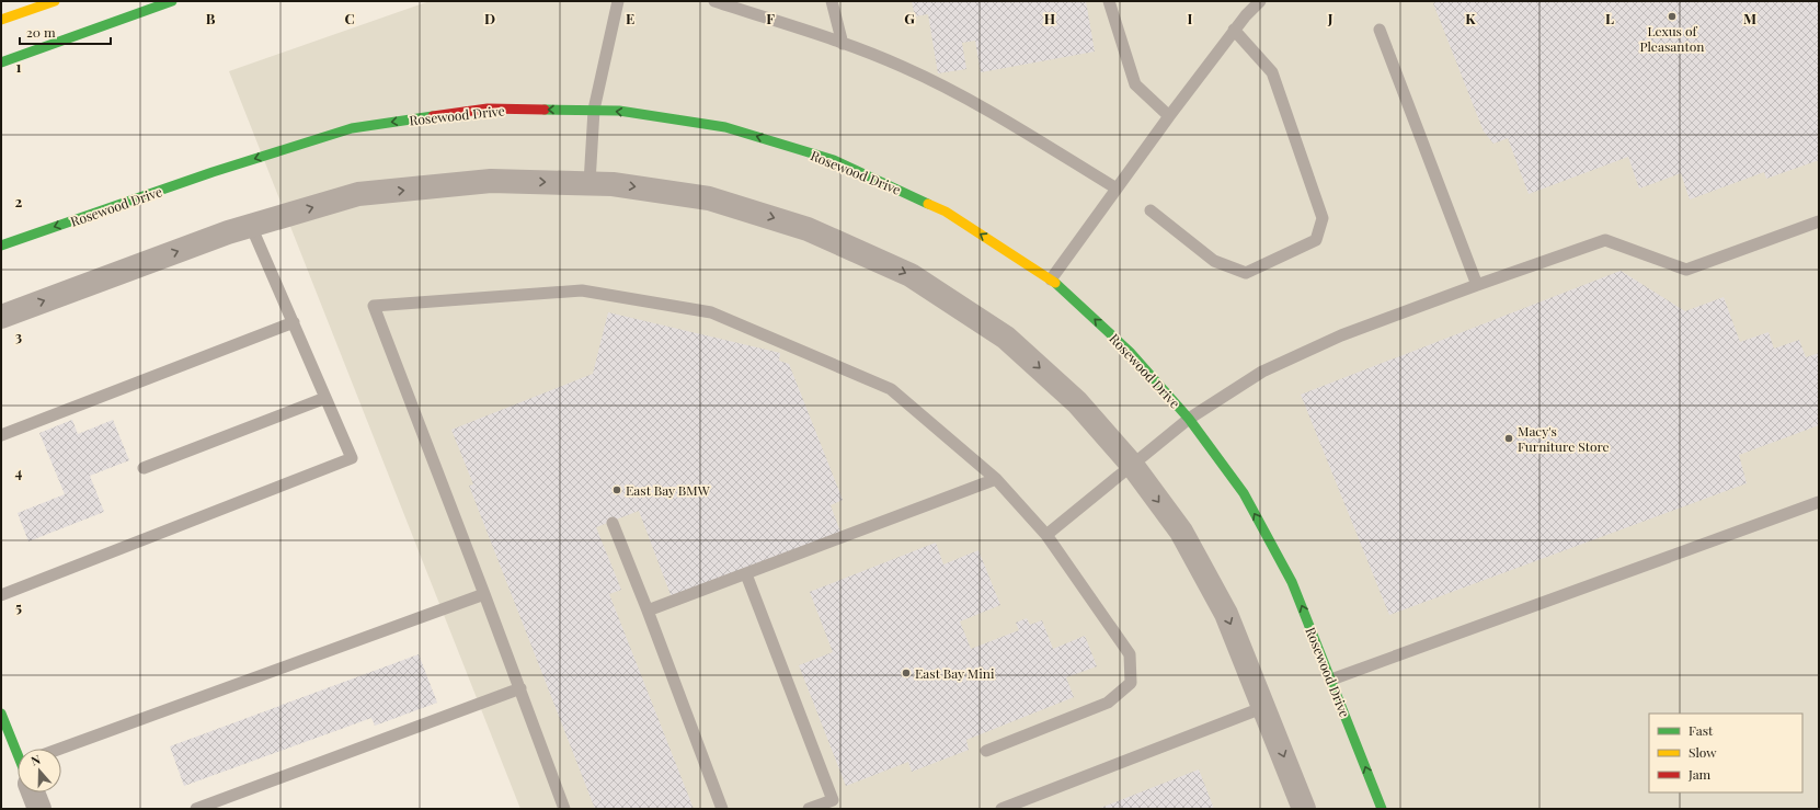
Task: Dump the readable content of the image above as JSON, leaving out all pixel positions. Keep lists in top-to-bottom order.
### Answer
{
  "streets": {
    "main road": ["Rosewood Drive"]
  },
  "one_way": ["Rosewood Drive"],
  "places": [
    "Lexus of Pleasanton",
    "Macy's Furniture Store",
    "East Bay BMW",
    "East Bay Mini"
  ],
  "legend": ["Fast", "Slow", "Jam"],
  "scale_bar": "20 m",
  "north": "top",
  "grid": {
    "columns": [
      "B",
      "C",
      "D",
      "E",
      "F",
      "G",
      "H",
      "I",
      "J",
      "K",
      "L",
      "M"
    ],
    "rows": [
      "1",
      "2",
      "3",
      "4",
      "5"
    ]
  }
}
